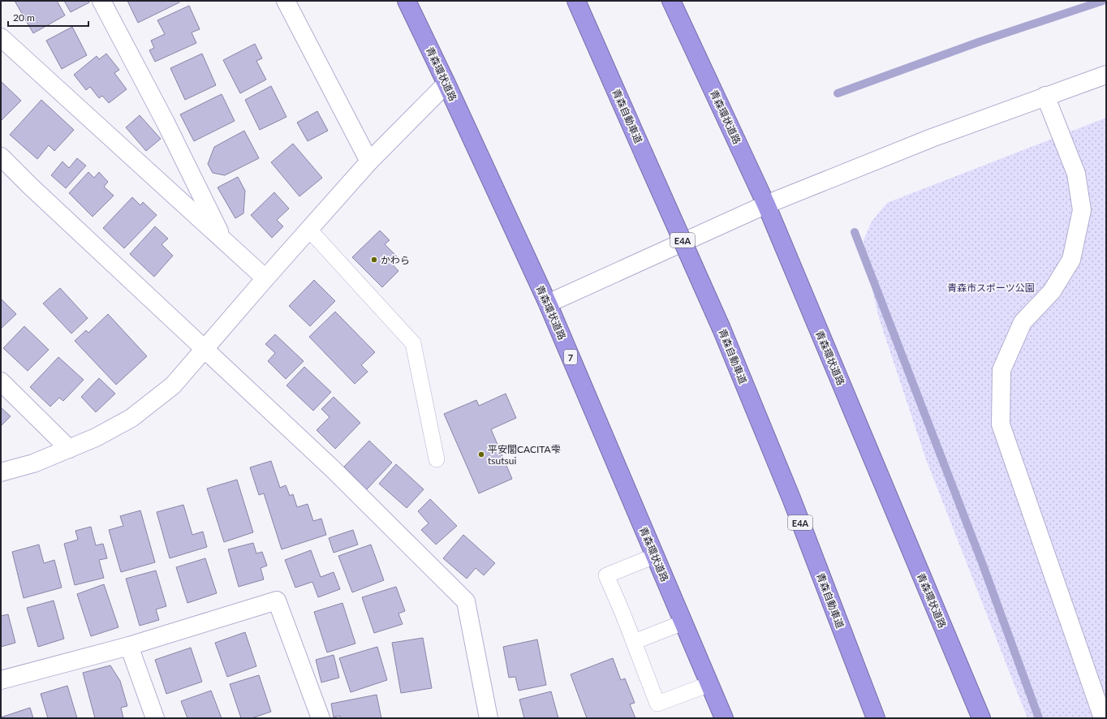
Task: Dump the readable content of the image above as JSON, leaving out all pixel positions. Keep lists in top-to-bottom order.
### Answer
{
  "streets": {
    "highway": [
      "青森環状道路",
      "青森自動車道",
      "E4A",
      "7"
    ]
  },
  "parks": ["青森市スポーツ公園"],
  "places": ["かわら", "平安閣CACITA雫 tsutsui"],
  "scale_bar": "20 m"
}
